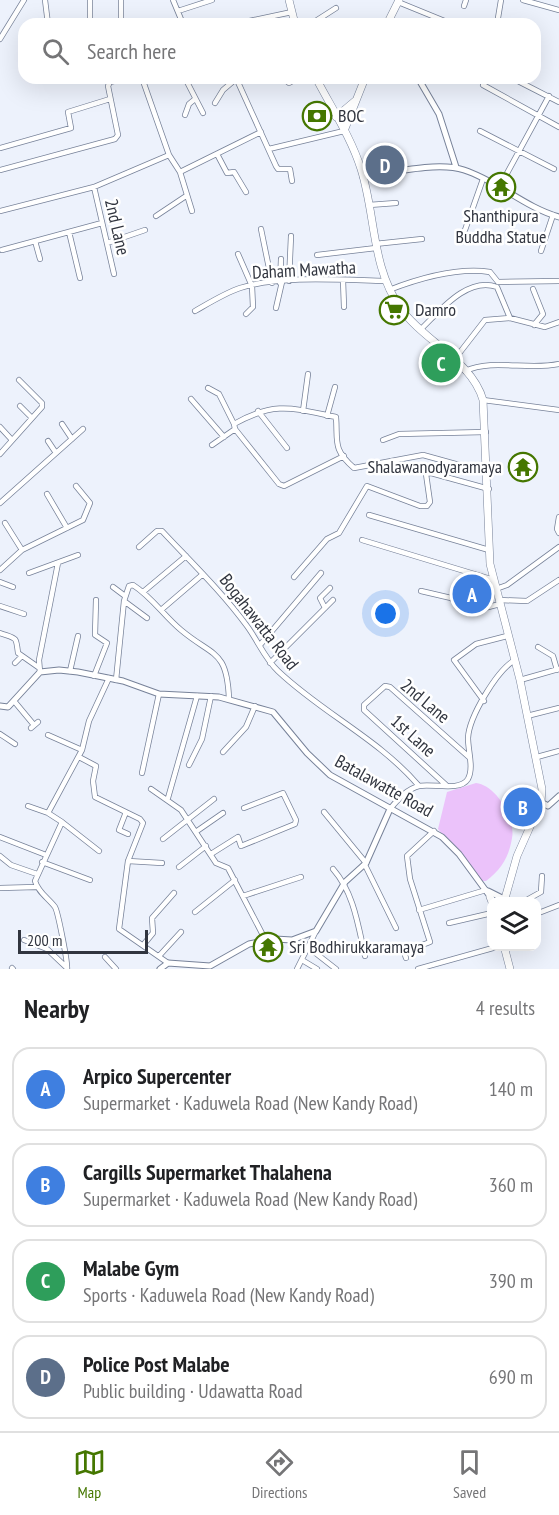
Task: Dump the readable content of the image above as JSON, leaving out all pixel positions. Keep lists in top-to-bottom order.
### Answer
{
  "streets": {
    "street": [
      "2nd Lane",
      "Daham Mawatha",
      "Bogahawatta Road",
      "1st Lane",
      "Batalawatte Road"
    ]
  },
  "crossings": [
    ["2nd Lane", "1st Lane"]
  ],
  "places": {
    "bank": ["BOC"],
    "temple": ["Shanthipura Buddha Statue", "Shalawanodyaramaya", "Sri Bodhirukkaramaya"],
    "supermarket": ["Damro"]
  },
  "scale_bar": "200 m",
  "page": {
    "search": "Search here",
    "pins": [
      "D",
      "C",
      "A",
      "B"
    ],
    "scale": "200 m",
    "heading": ["Nearby", "4 results"],
    "list": [
      {
        "mark": "A",
        "name": "Arpico Supercenter",
        "note": "Supermarket · Kaduwela Road (New Kandy Road)",
        "value": "140 m"
      },
      {
        "mark": "B",
        "name": "Cargills Supermarket Thalahena",
        "note": "Supermarket · Kaduwela Road (New Kandy Road)",
        "value": "360 m"
      },
      {
        "mark": "C",
        "name": "Malabe Gym",
        "note": "Sports · Kaduwela Road (New Kandy Road)",
        "value": "390 m"
      },
      {
        "mark": "D",
        "name": "Police Post Malabe",
        "note": "Public building · Udawatta Road",
        "value": "690 m"
      }
    ],
    "nav": ["Map", "Directions", "Saved"]
  }
}
